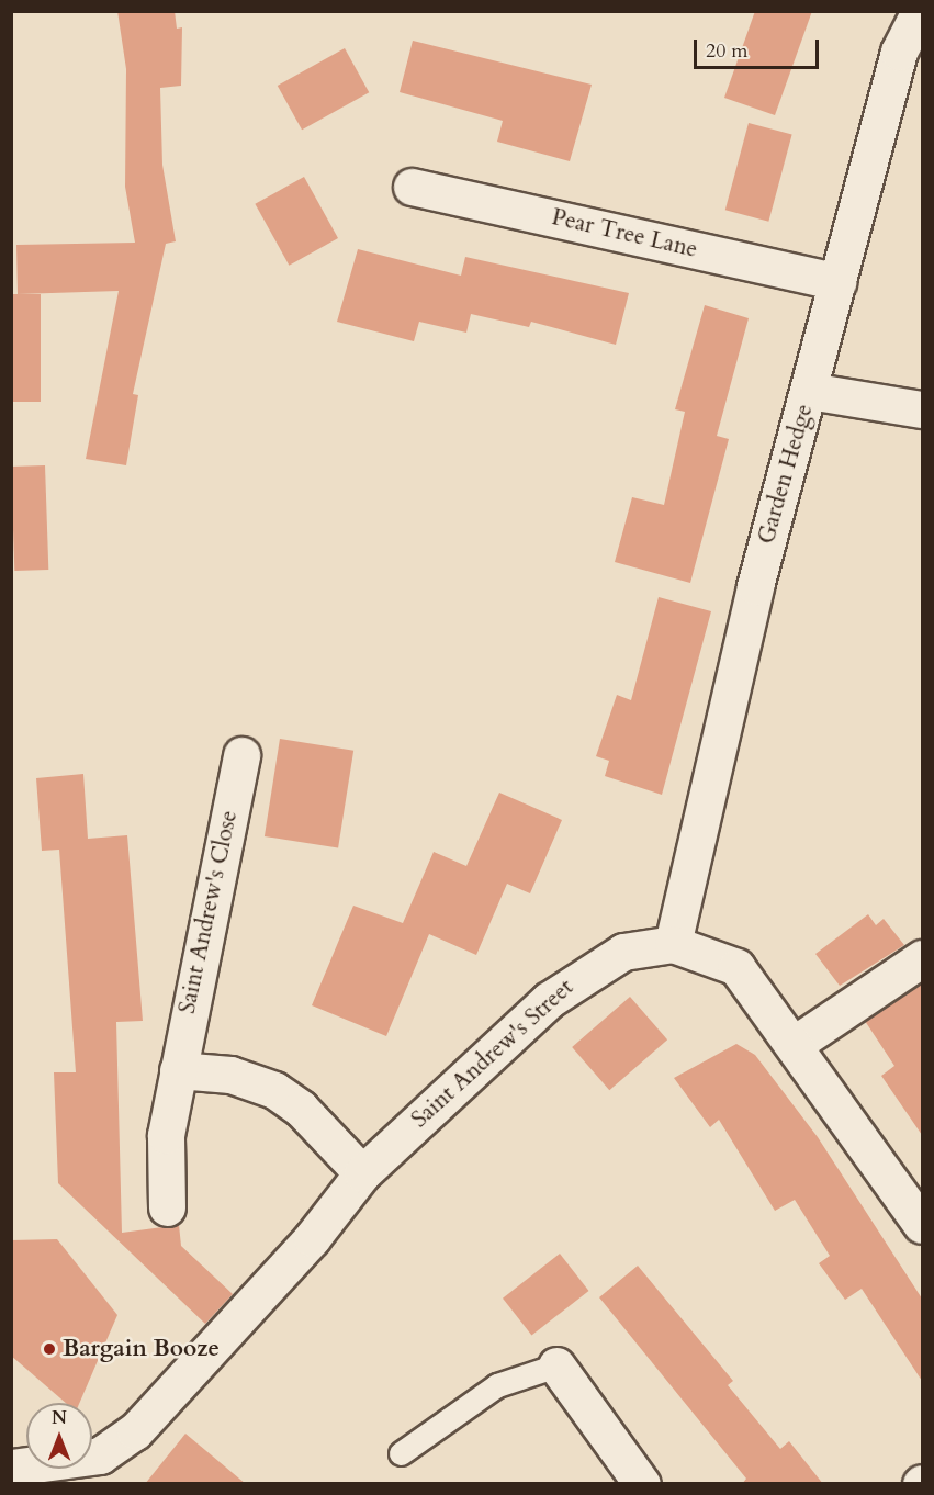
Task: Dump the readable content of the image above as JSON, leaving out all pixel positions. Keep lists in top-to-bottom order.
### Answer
{
  "streets": {
    "street": [
      "Pear Tree Lane",
      "Garden Hedge",
      "Saint Andrew's Close",
      "Saint Andrew's Street"
    ]
  },
  "crossings": [
    ["Pear Tree Lane", "Garden Hedge"],
    ["Garden Hedge", "Saint Andrew's Street"]
  ],
  "places": ["Bargain Booze"],
  "scale_bar": "20 m",
  "north": "top"
}
